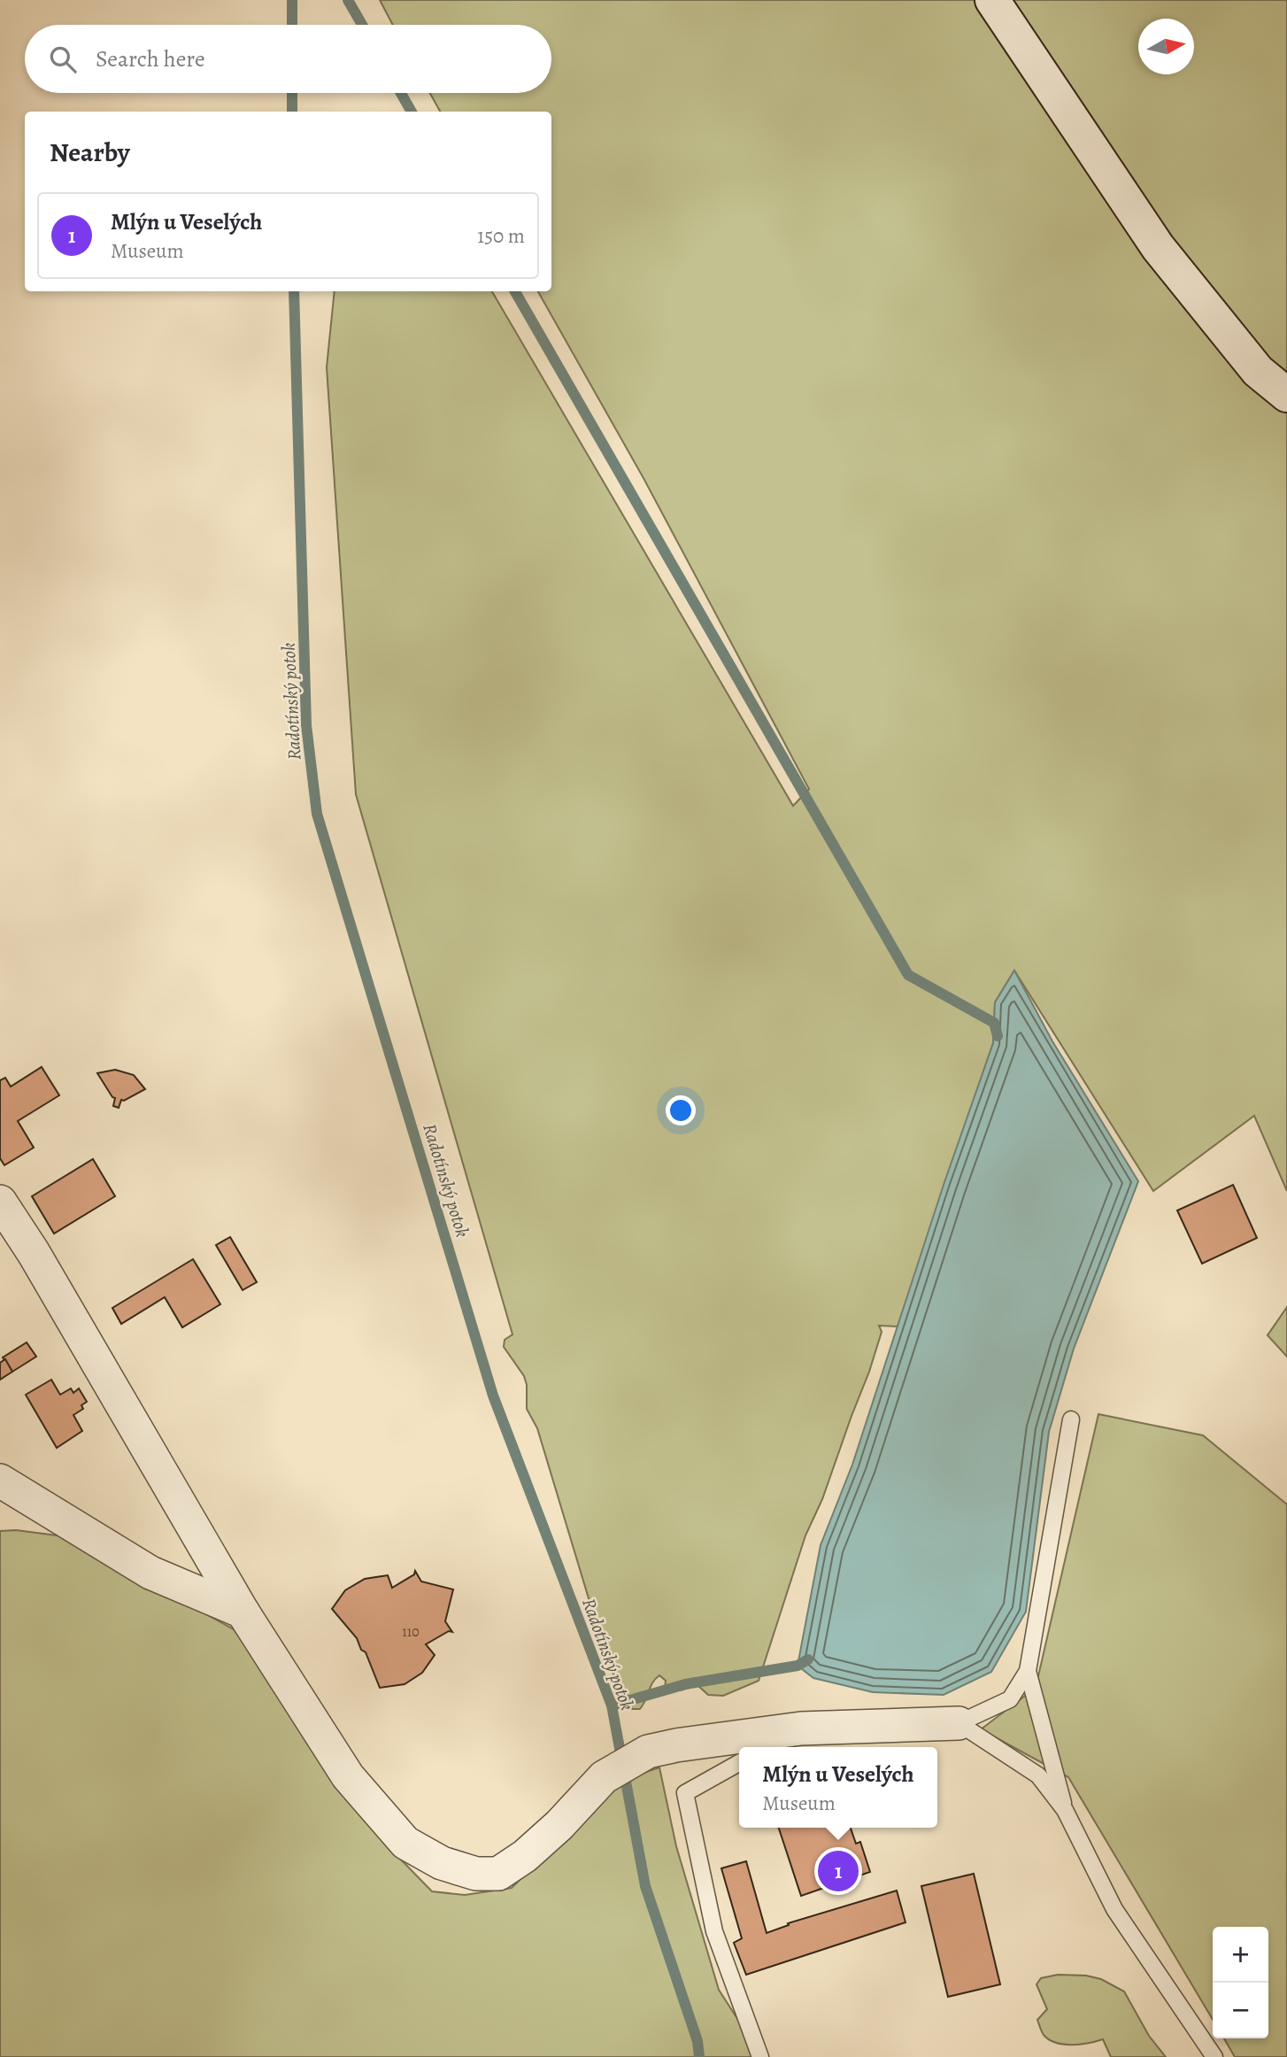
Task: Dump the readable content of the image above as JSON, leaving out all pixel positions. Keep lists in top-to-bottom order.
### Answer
{
  "water": ["Radotínský potok"],
  "house_numbers": ["110"],
  "north": "right",
  "page": {
    "search": "Search here",
    "heading": "Nearby",
    "list": [
      {
        "mark": "1",
        "name": "Mlýn u Veselých",
        "note": "Museum",
        "value": "150 m"
      }
    ],
    "popup": ["Mlýn u Veselých", "Museum"],
    "pins": "1",
    "map_buttons": ["+", "−"]
  }
}
